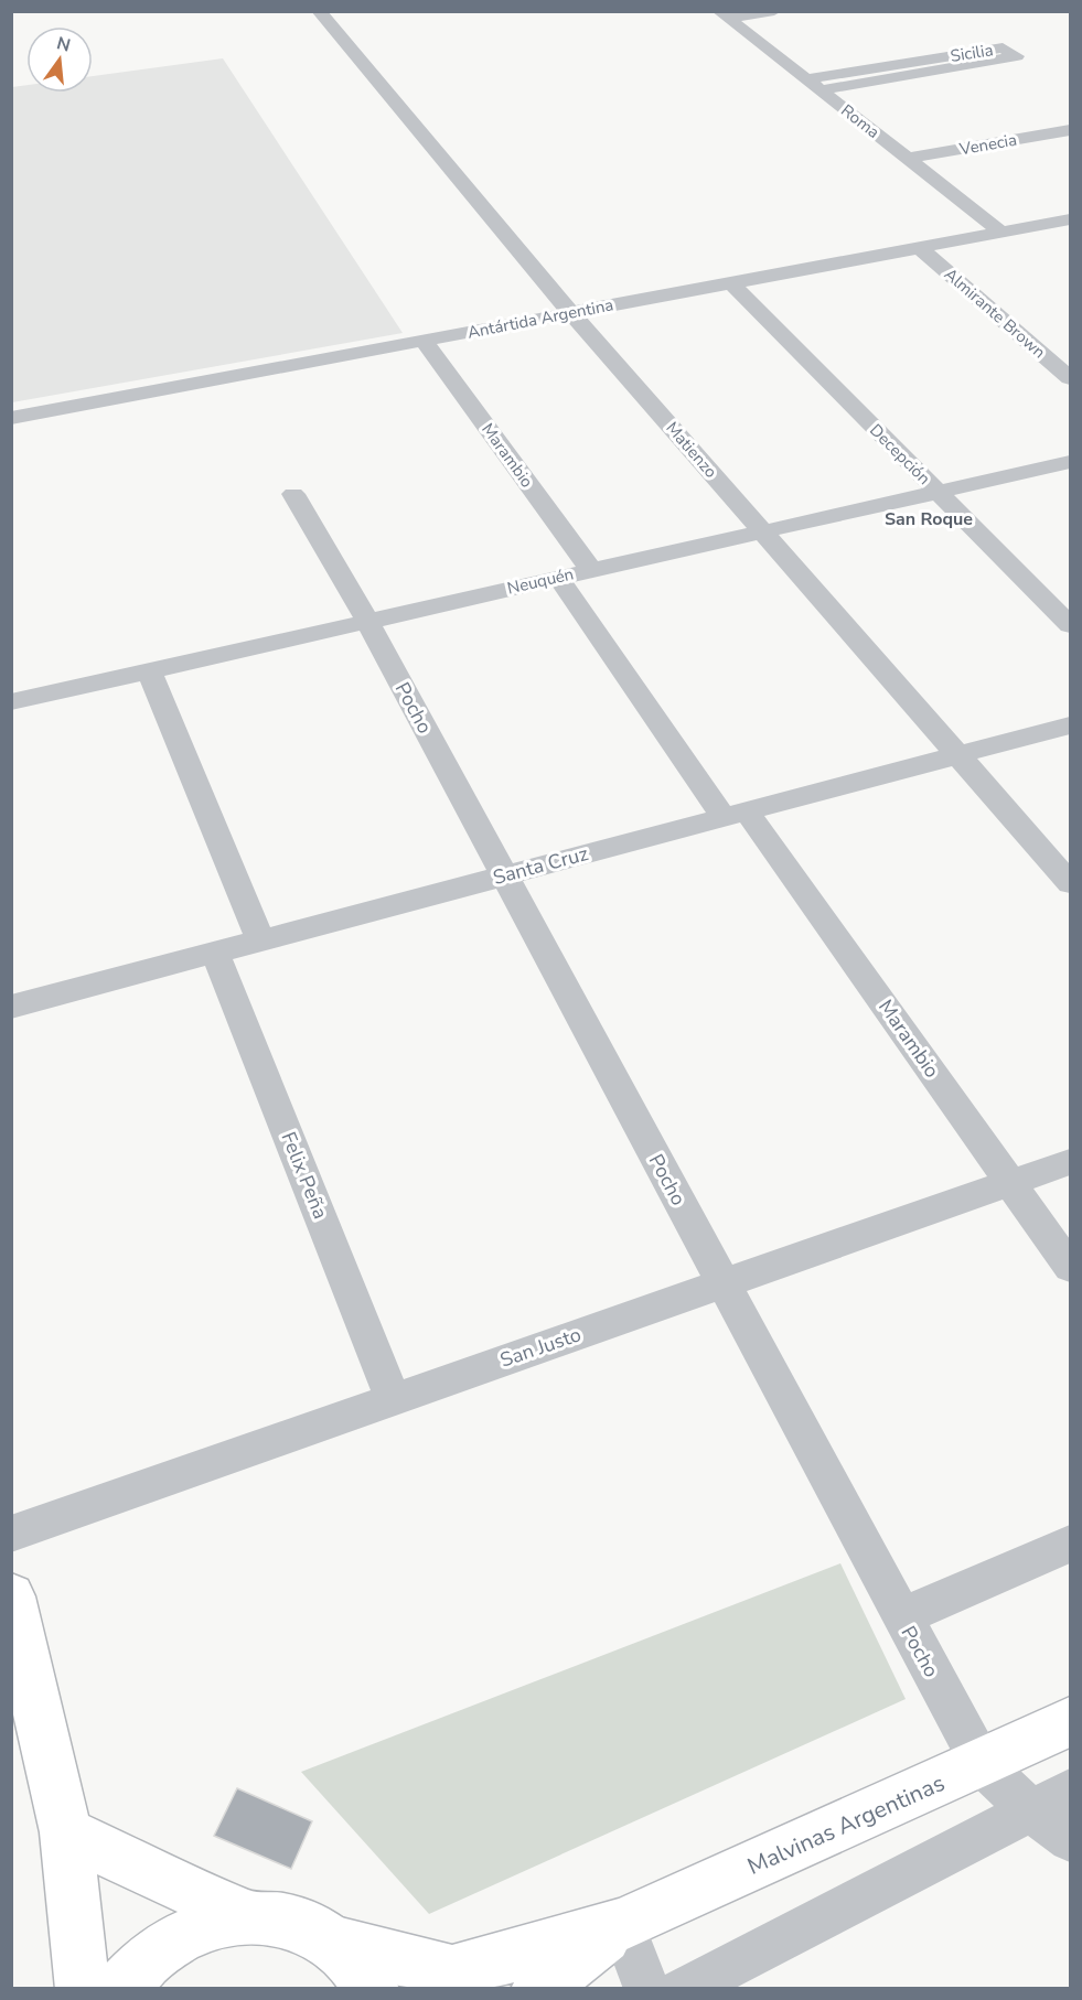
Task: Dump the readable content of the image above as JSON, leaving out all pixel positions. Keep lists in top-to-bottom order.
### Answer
{
  "streets": {
    "main road": ["Malvinas Argentinas"],
    "street": [
      "Sicilia",
      "Roma",
      "Venecia",
      "Almirante Brown",
      "Antártida Argentina",
      "Matienzo",
      "Decepción",
      "Marambio",
      "Neuquén",
      "Pocho",
      "Santa Cruz",
      "Felix Peña",
      "San Justo"
    ]
  },
  "crossings": [
    ["Sicilia", "Roma"],
    ["Roma", "Venecia"],
    ["Roma", "Antártida Argentina"],
    ["Almirante Brown", "Antártida Argentina"],
    ["Antártida Argentina", "Matienzo"],
    ["Antártida Argentina", "Decepción"],
    ["Antártida Argentina", "Marambio"],
    ["Matienzo", "Neuquén"],
    ["Matienzo", "Santa Cruz"],
    ["Decepción", "Neuquén"],
    ["Marambio", "Neuquén"],
    ["Marambio", "Santa Cruz"],
    ["Marambio", "San Justo"],
    ["Neuquén", "Pocho"],
    ["Pocho", "Santa Cruz"],
    ["Pocho", "San Justo"],
    ["Pocho", "Malvinas Argentinas"],
    ["Santa Cruz", "Felix Peña"],
    ["Felix Peña", "San Justo"]
  ],
  "districts": ["San Roque"],
  "north": "top"
}
